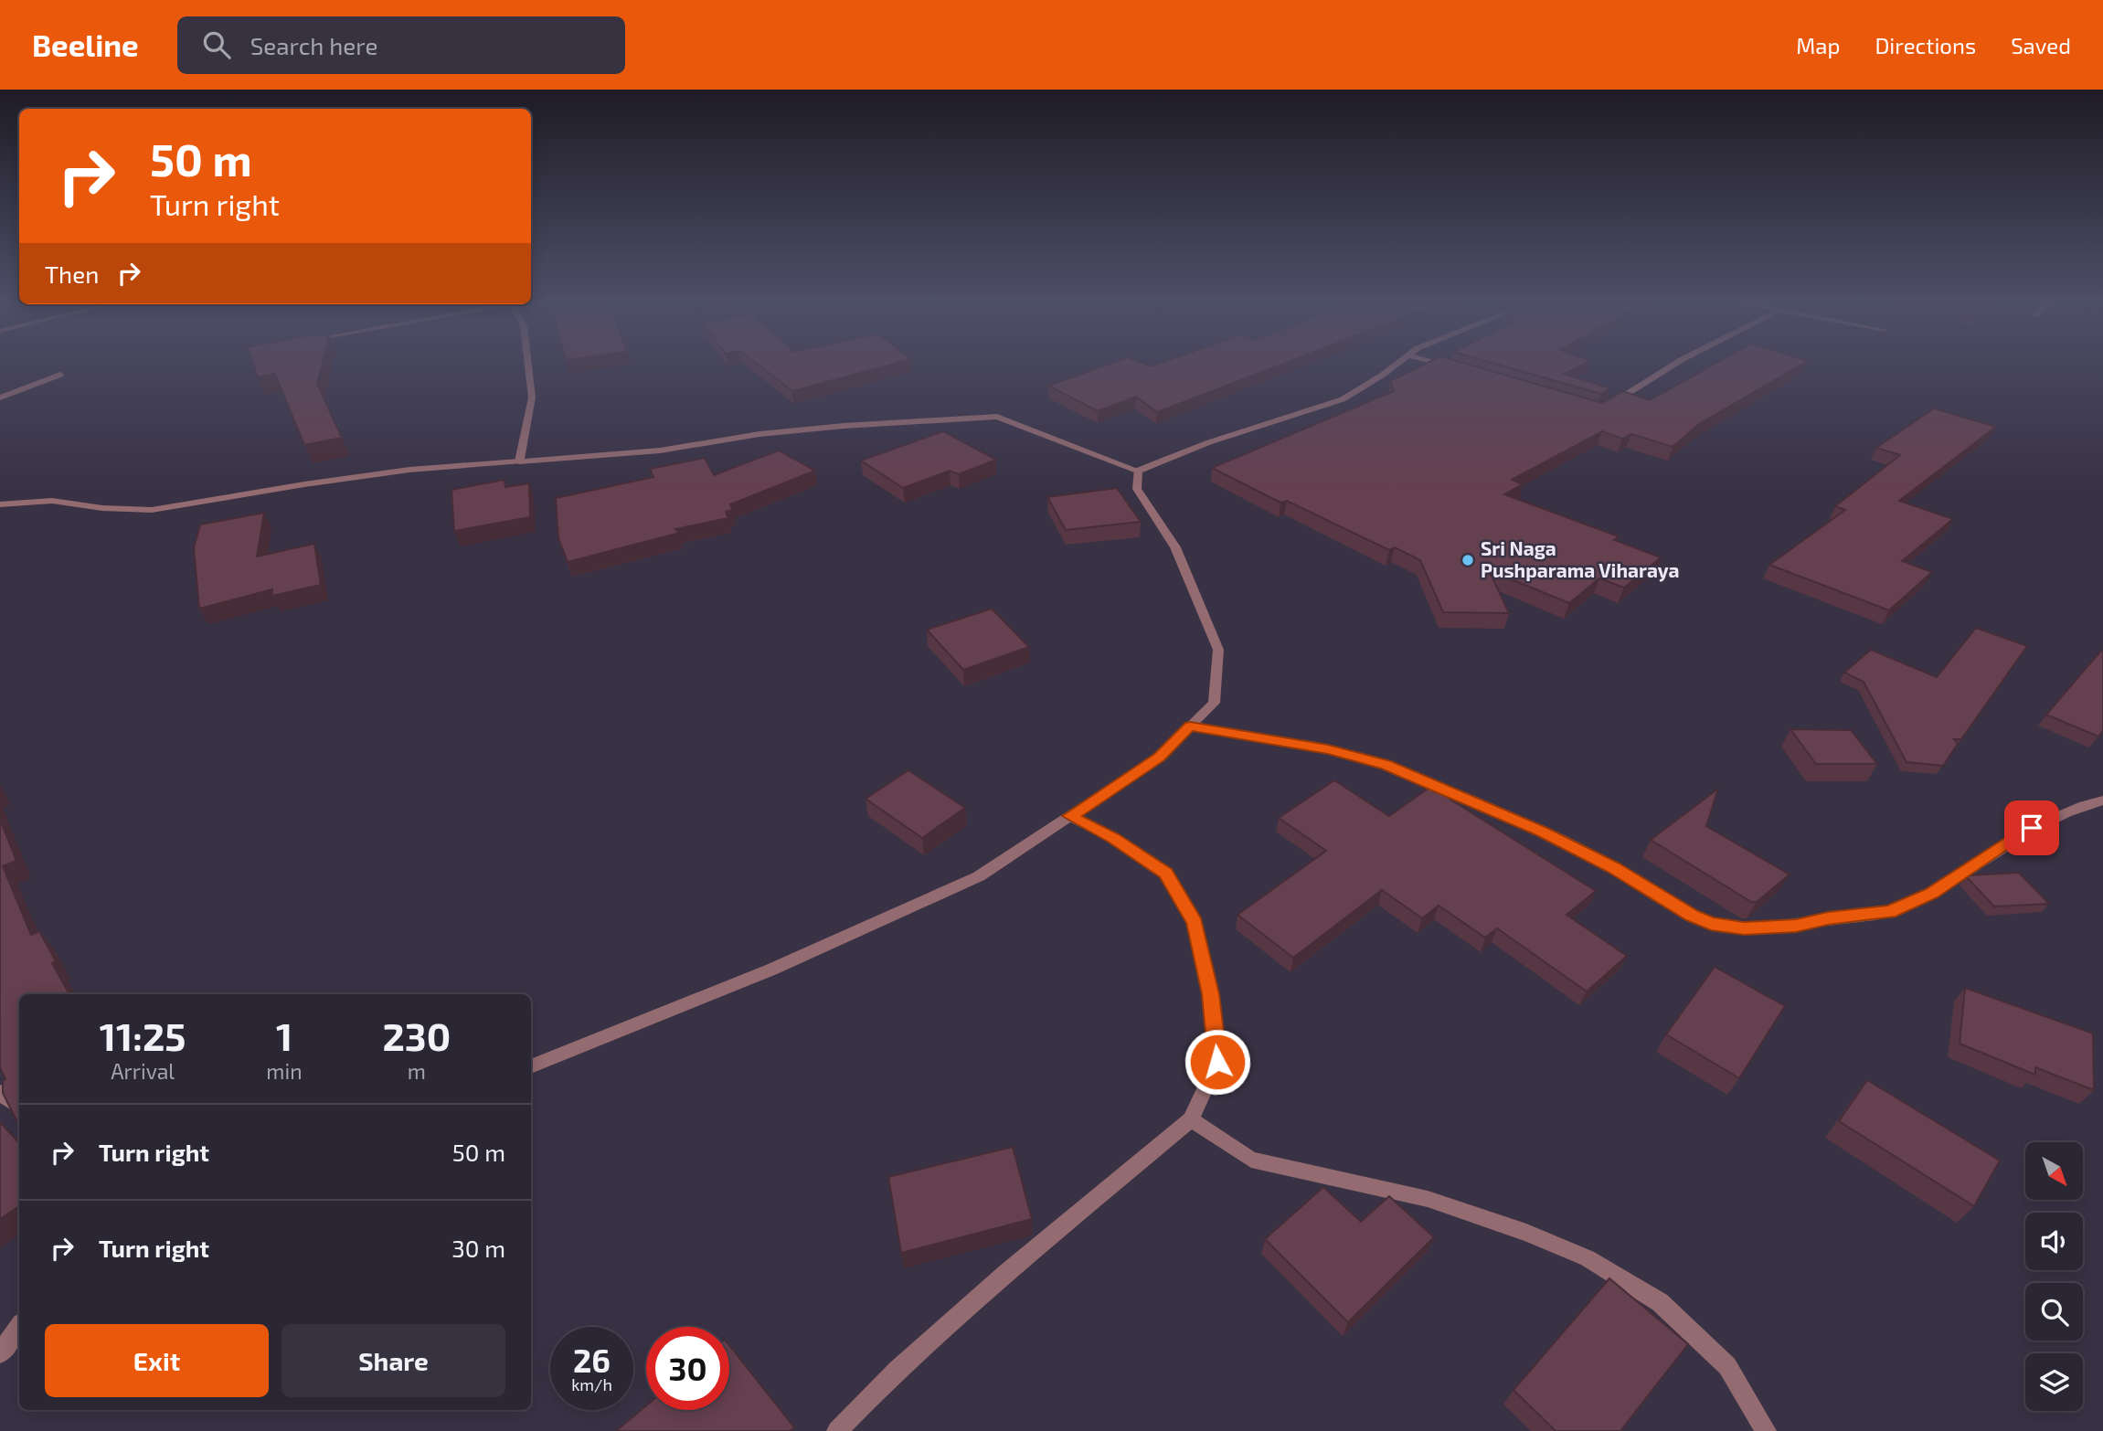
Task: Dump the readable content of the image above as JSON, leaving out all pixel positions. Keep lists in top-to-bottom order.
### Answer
{
  "places": ["Sri Naga Pushparama Viharaya"],
  "north": "bottom right",
  "page": {
    "header": "Beeline",
    "search": "Search here",
    "nav": ["Map", "Directions", "Saved"],
    "turn": ["50 m", "Turn right"],
    "then": "Then",
    "eta": [
      "11:25",
      "Arrival",
      "1",
      "min",
      "230",
      "m"
    ],
    "list": [
      {
        "name": "Turn right",
        "value": "50 m"
      },
      {
        "name": "Turn right",
        "value": "30 m"
      }
    ],
    "buttons": ["Exit", "Share"],
    "speed": "26 km/h",
    "limit": "30"
  }
}
